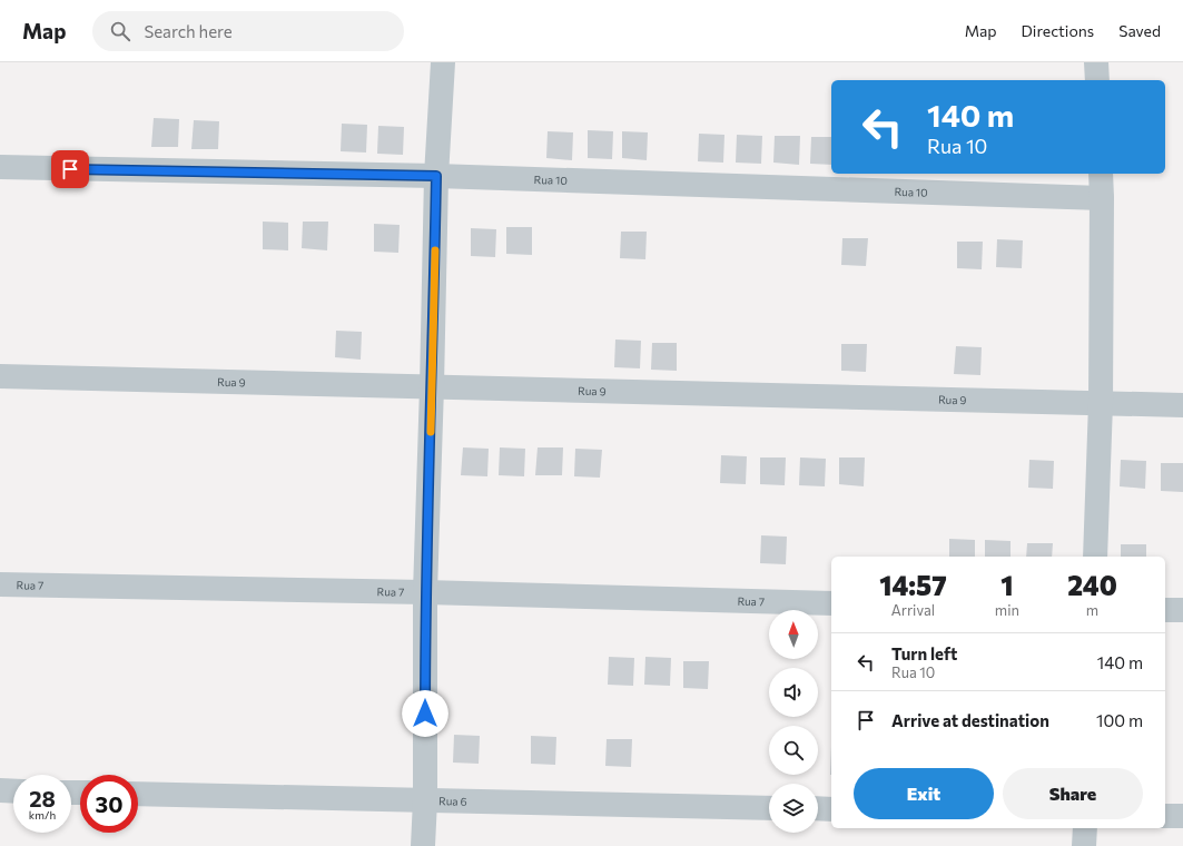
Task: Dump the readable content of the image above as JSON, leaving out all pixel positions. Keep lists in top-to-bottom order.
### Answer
{
  "streets": {
    "street": [
      "Rua 10",
      "Rua 9",
      "Rua 7",
      "Rua 6"
    ]
  },
  "north": "top",
  "page": {
    "header": "Map",
    "search": "Search here",
    "nav": ["Map", "Directions", "Saved"],
    "turn": ["140 m", "Rua 10"],
    "eta": [
      "14:57",
      "Arrival",
      "1",
      "min",
      "240",
      "m"
    ],
    "list": [
      {
        "name": "Turn left",
        "note": "Rua 10",
        "value": "140 m"
      },
      {
        "name": "Arrive at destination",
        "value": "100 m"
      }
    ],
    "buttons": ["Exit", "Share"],
    "speed": "28 km/h",
    "limit": "30"
  }
}
